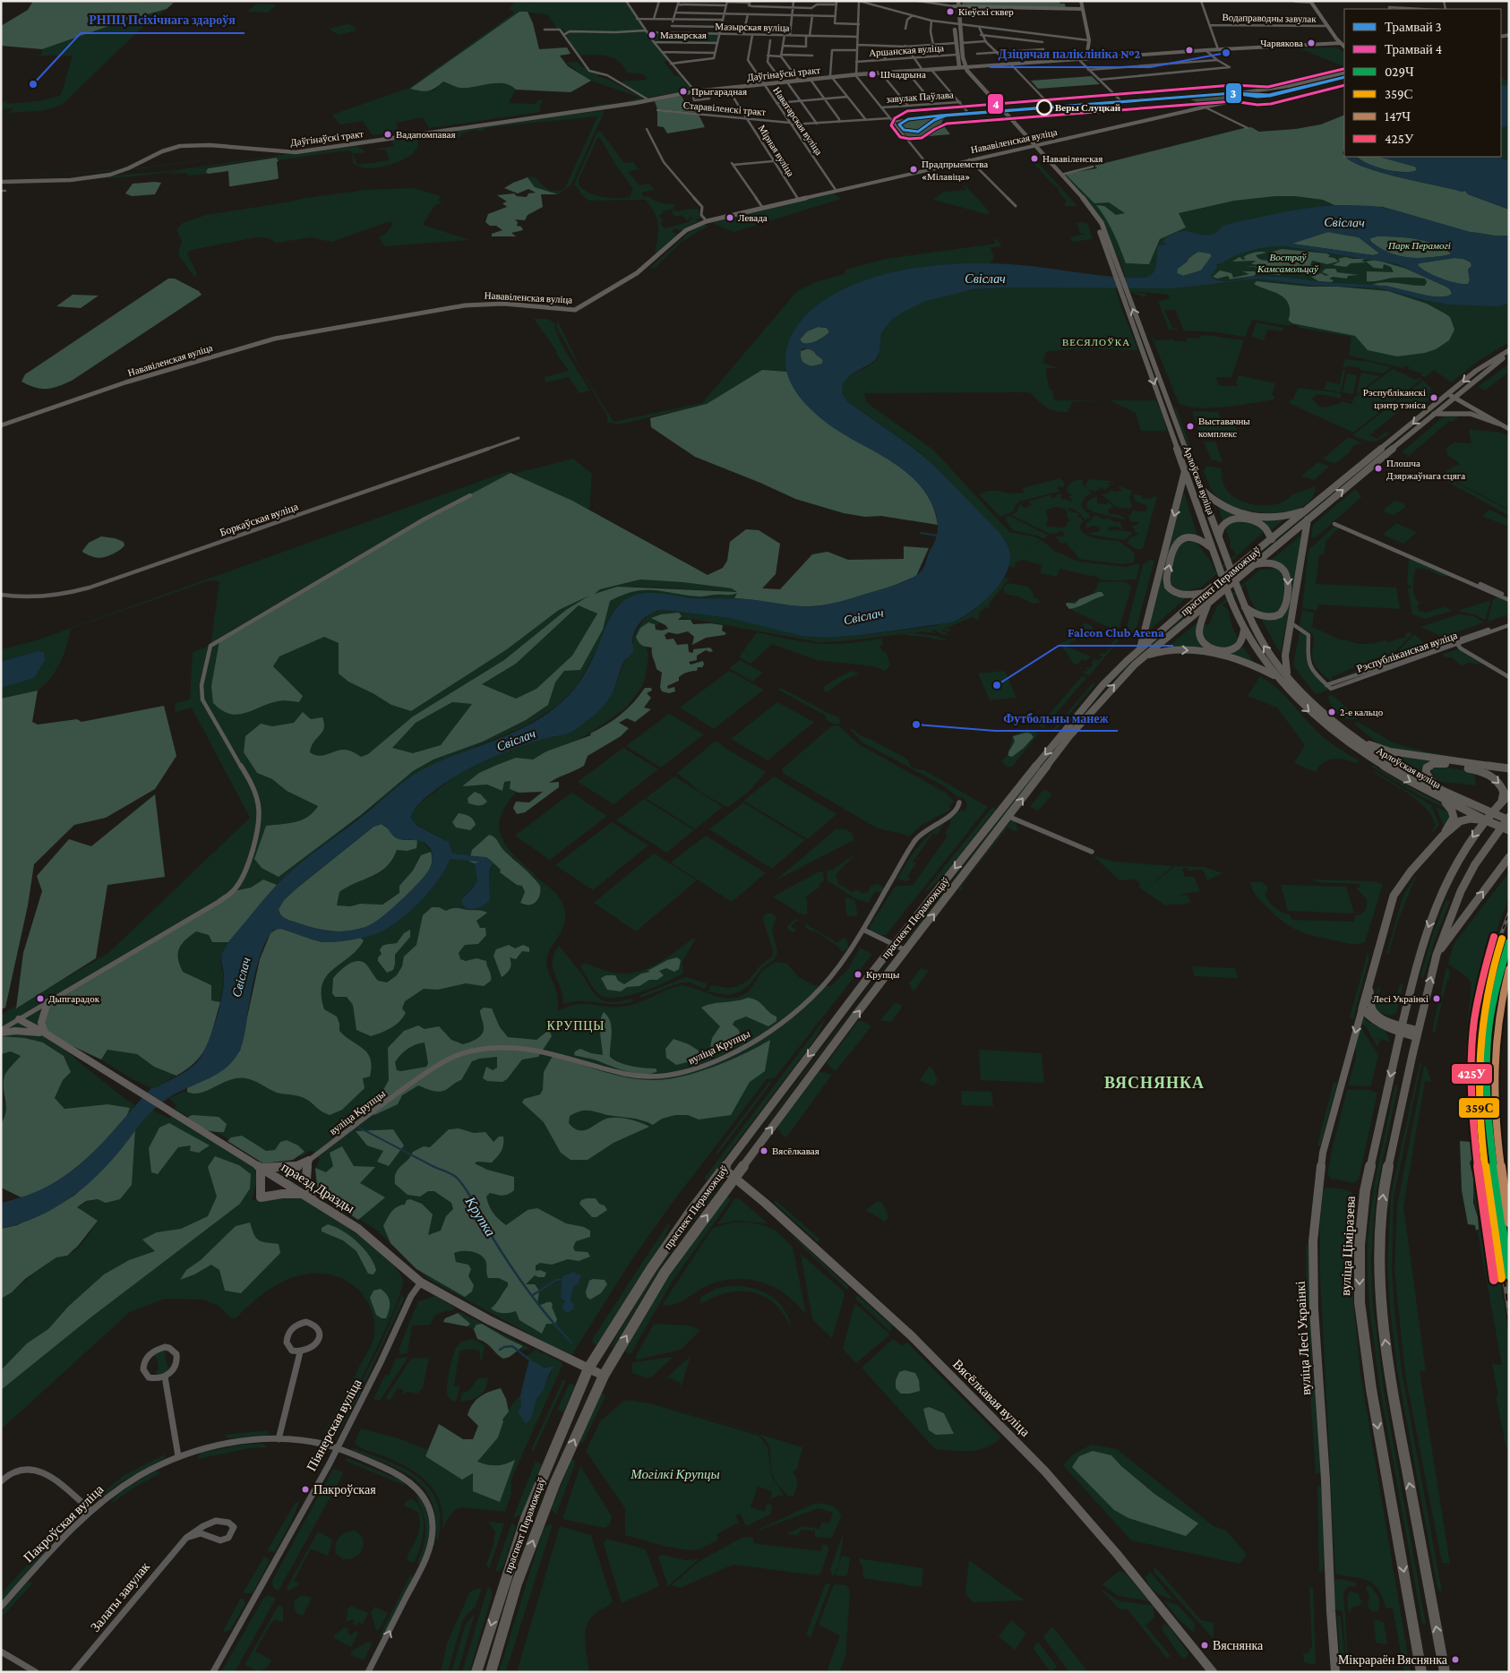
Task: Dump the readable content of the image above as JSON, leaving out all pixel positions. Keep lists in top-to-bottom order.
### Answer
{
  "streets": {
    "main road": [
      "Даўгінаўскі тракт",
      "Арлоўская вуліца",
      "праспект Пераможцаў",
      "вуліца Ціміразева"
    ],
    "street": [
      "Водаправодны завулак",
      "Мазырская вуліца",
      "Аршанская вуліца",
      "завулак Паўлава",
      "Старавіленскі тракт",
      "Наватарская вуліца",
      "Нававіленская вуліца",
      "Мірная вуліца",
      "Боркаўская вуліца",
      "Рэспубліканская вуліца",
      "вуліца Крупцы",
      "праезд Дразды",
      "вуліца Лесі Украінкі",
      "Вясёлкавая вуліца",
      "Піянерская вуліца",
      "Пакроўская вуліца",
      "Залаты завулак"
    ]
  },
  "crossings": [
    ["Мазырская вуліца", "Наватарская вуліца"],
    ["Аршанская вуліца", "Арлоўская вуліца"],
    ["Даўгінаўскі тракт", "Наватарская вуліца"],
    ["Даўгінаўскі тракт", "Мірная вуліца"],
    ["Даўгінаўскі тракт", "Арлоўская вуліца"],
    ["Старавіленскі тракт", "Наватарская вуліца"],
    ["Старавіленскі тракт", "Мірная вуліца"],
    ["Наватарская вуліца", "Нававіленская вуліца"],
    ["Нававіленская вуліца", "Мірная вуліца"],
    ["Нававіленская вуліца", "Арлоўская вуліца"],
    ["праспект Пераможцаў", "праезд Дразды"],
    ["праспект Пераможцаў", "Вясёлкавая вуліца"],
    ["вуліца Крупцы", "праезд Дразды"],
    ["праезд Дразды", "Піянерская вуліца"],
    ["Піянерская вуліца", "Пакроўская вуліца"]
  ],
  "one_way": ["вуліца Лесі Украінкі"],
  "districts": ["ВЕСЯЛОЎКА", "КРУПЦЫ", "ВЯСНЯНКА"],
  "water": ["Свіслач", "Крупка"],
  "parks": ["Парк Перамогі", "Востраў Камсамольцаў", "Могілкі Крупцы"],
  "places": [
    "Кіеўскі сквер",
    "Мазырская",
    "Чарвякова",
    "Дзіцячая паліклініка №2",
    "Шчадрына",
    "РНПЦ Псіхічнага здароўя",
    "Прыгарадная",
    "Веры Слуцкай",
    "Вадапомпавая",
    "Нававіленская",
    "Прадпрыемства «Мілавіца»",
    "Левада",
    "Рэспубліканскі цэнтр тэніса",
    "Выставачны комплекс",
    "Плошча Дзяржаўнага сцяга",
    "Falcon Club Arena",
    "2-е кальцо",
    "Футбольны манеж",
    "Крупцы",
    "Дыпгарадок",
    "Лесі Украінкі",
    "Вясёлкавая",
    "Пакроўская",
    "Вяснянка",
    "Мікрараён Вяснянка"
  ],
  "lines": [
    "tram line 4",
    "tram line 3",
    "transit line 425У",
    "transit line 359С",
    "transit line 029Ч",
    "transit line 147Ч"
  ],
  "legend": [
    "Трамвай 3",
    "Трамвай 4",
    "029Ч",
    "359С",
    "147Ч",
    "425У"
  ]
}
